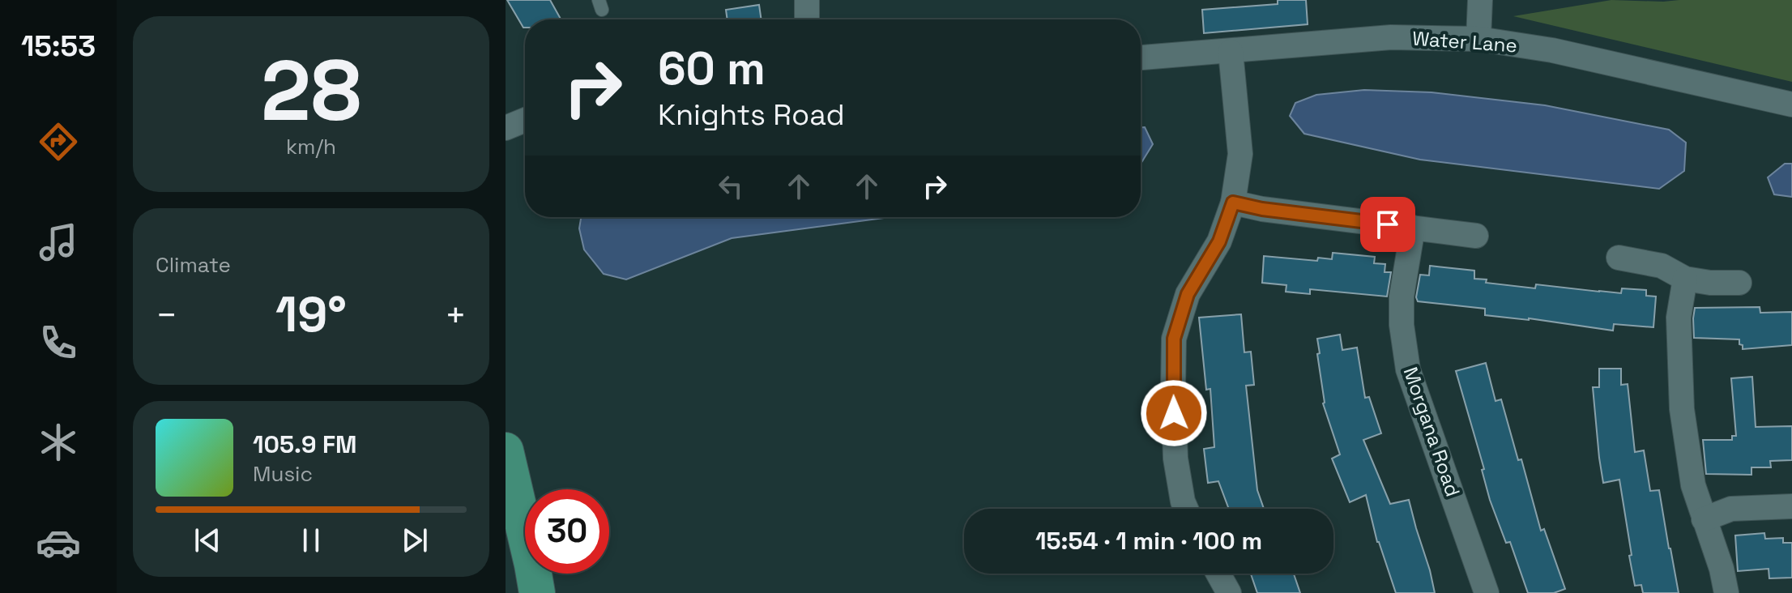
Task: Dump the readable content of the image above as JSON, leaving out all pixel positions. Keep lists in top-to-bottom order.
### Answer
{
  "streets": {
    "street": ["Water Lane", "Morgana Road"]
  },
  "page": {
    "tabs": "15:53",
    "tile": [
      ["28", "km/h"],
      "Climate"
    ],
    "turn": ["60 m", "Knights Road"],
    "heat": ["−", "19°", "+"],
    "song": ["105.9 FM", "Music"],
    "limit": "30",
    "trip": "15:54 · 1 min · 100 m"
  }
}
